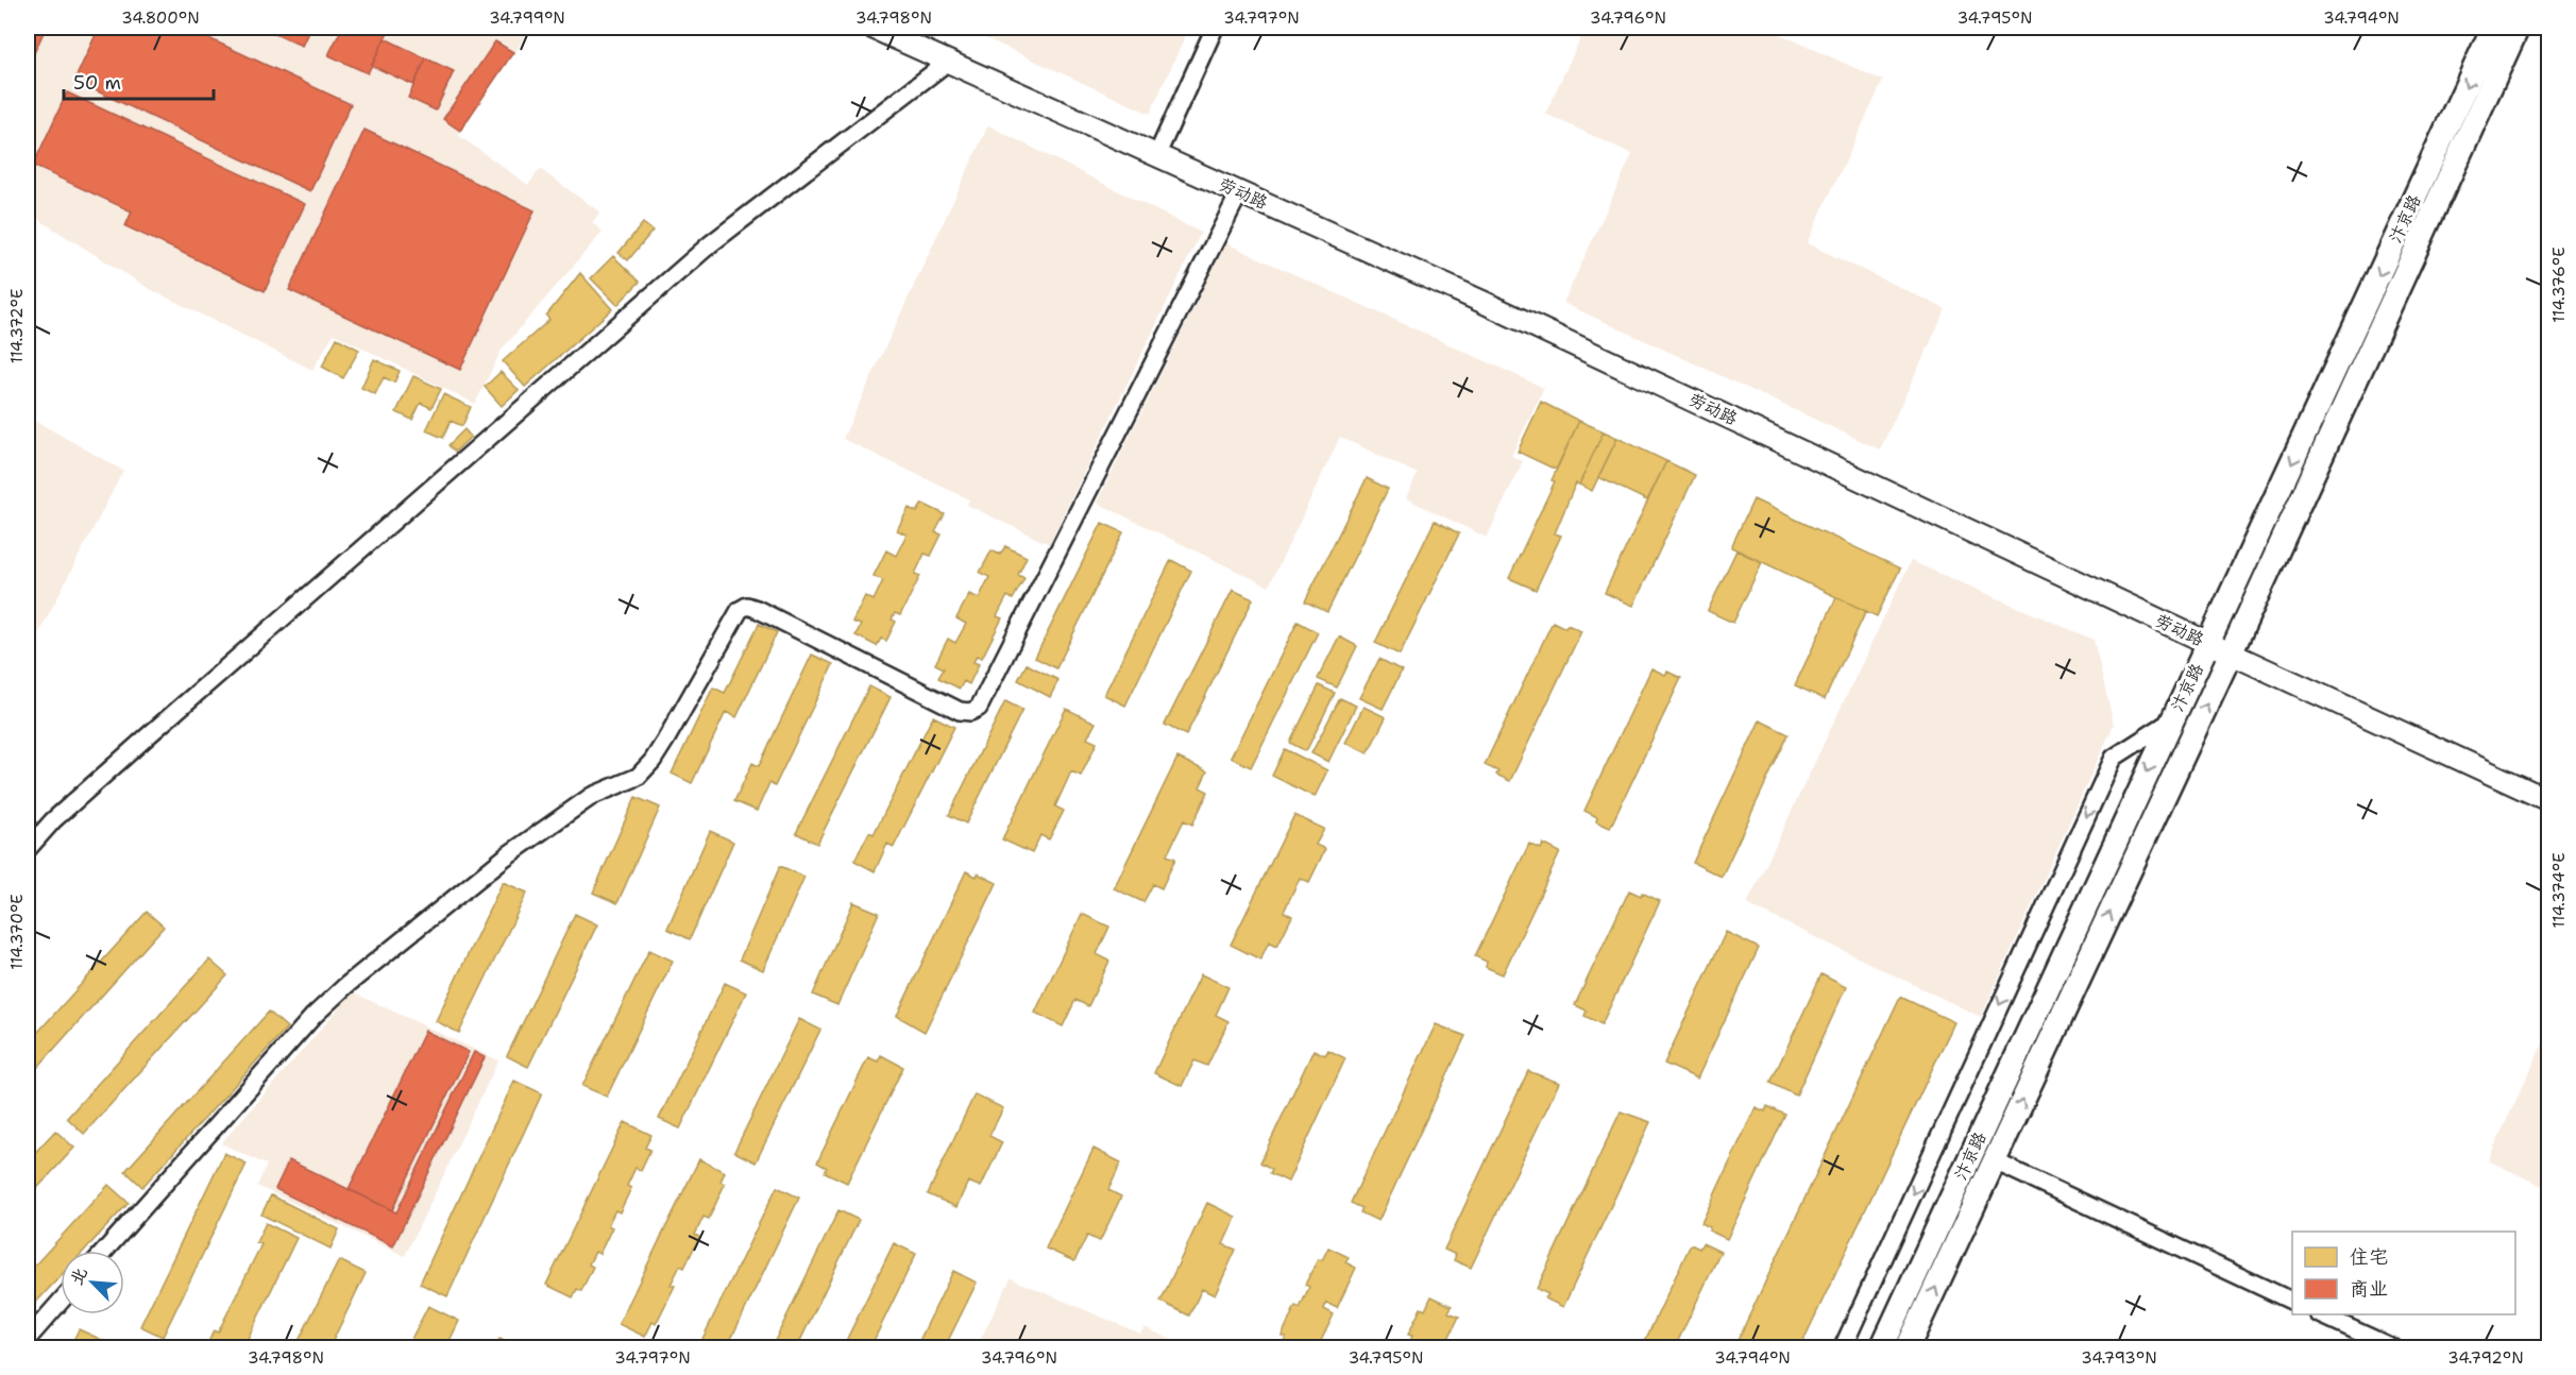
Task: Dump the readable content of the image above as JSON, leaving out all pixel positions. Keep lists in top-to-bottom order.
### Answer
{
  "streets": {
    "main road": ["汴京路"],
    "street": ["劳动路"]
  },
  "crossings": [
    ["劳动路", "汴京路"]
  ],
  "legend": ["住宅", "商业"],
  "scale_bar": "50 m",
  "north": "top left",
  "coordinates": [
    "34.800°N",
    "34.799°N",
    "34.798°N",
    "34.797°N",
    "34.796°N",
    "34.795°N",
    "34.794°N",
    "114.376°E",
    "114.372°E",
    "114.374°E",
    "114.370°E",
    "34.793°N",
    "34.792°N"
  ]
}
